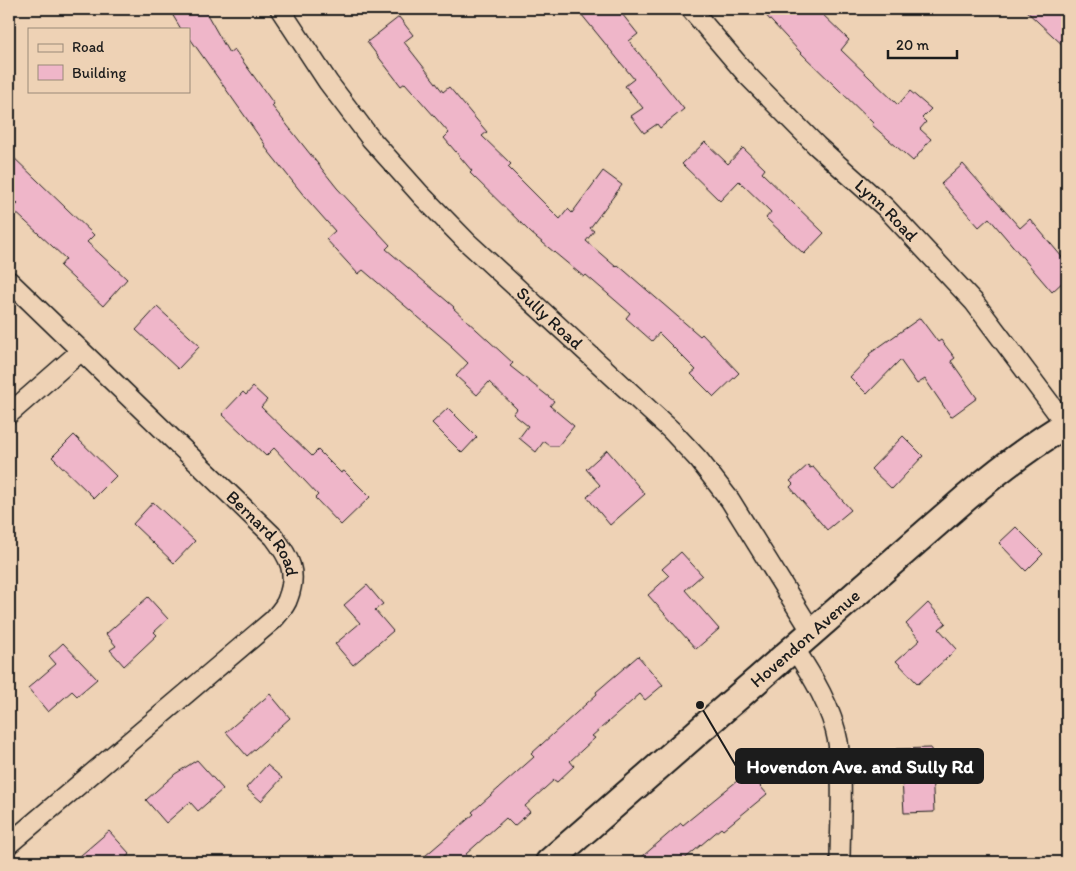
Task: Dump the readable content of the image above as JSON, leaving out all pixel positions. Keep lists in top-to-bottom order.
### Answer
{
  "streets": {
    "street": [
      "Lynn Road",
      "Sully Road",
      "Bernard Road",
      "Hovendon Avenue"
    ]
  },
  "crossings": [
    ["Lynn Road", "Hovendon Avenue"],
    ["Sully Road", "Hovendon Avenue"]
  ],
  "places": ["Hovendon Ave. and Sully Rd"],
  "legend": ["Road", "Building"],
  "scale_bar": "20 m"
}
